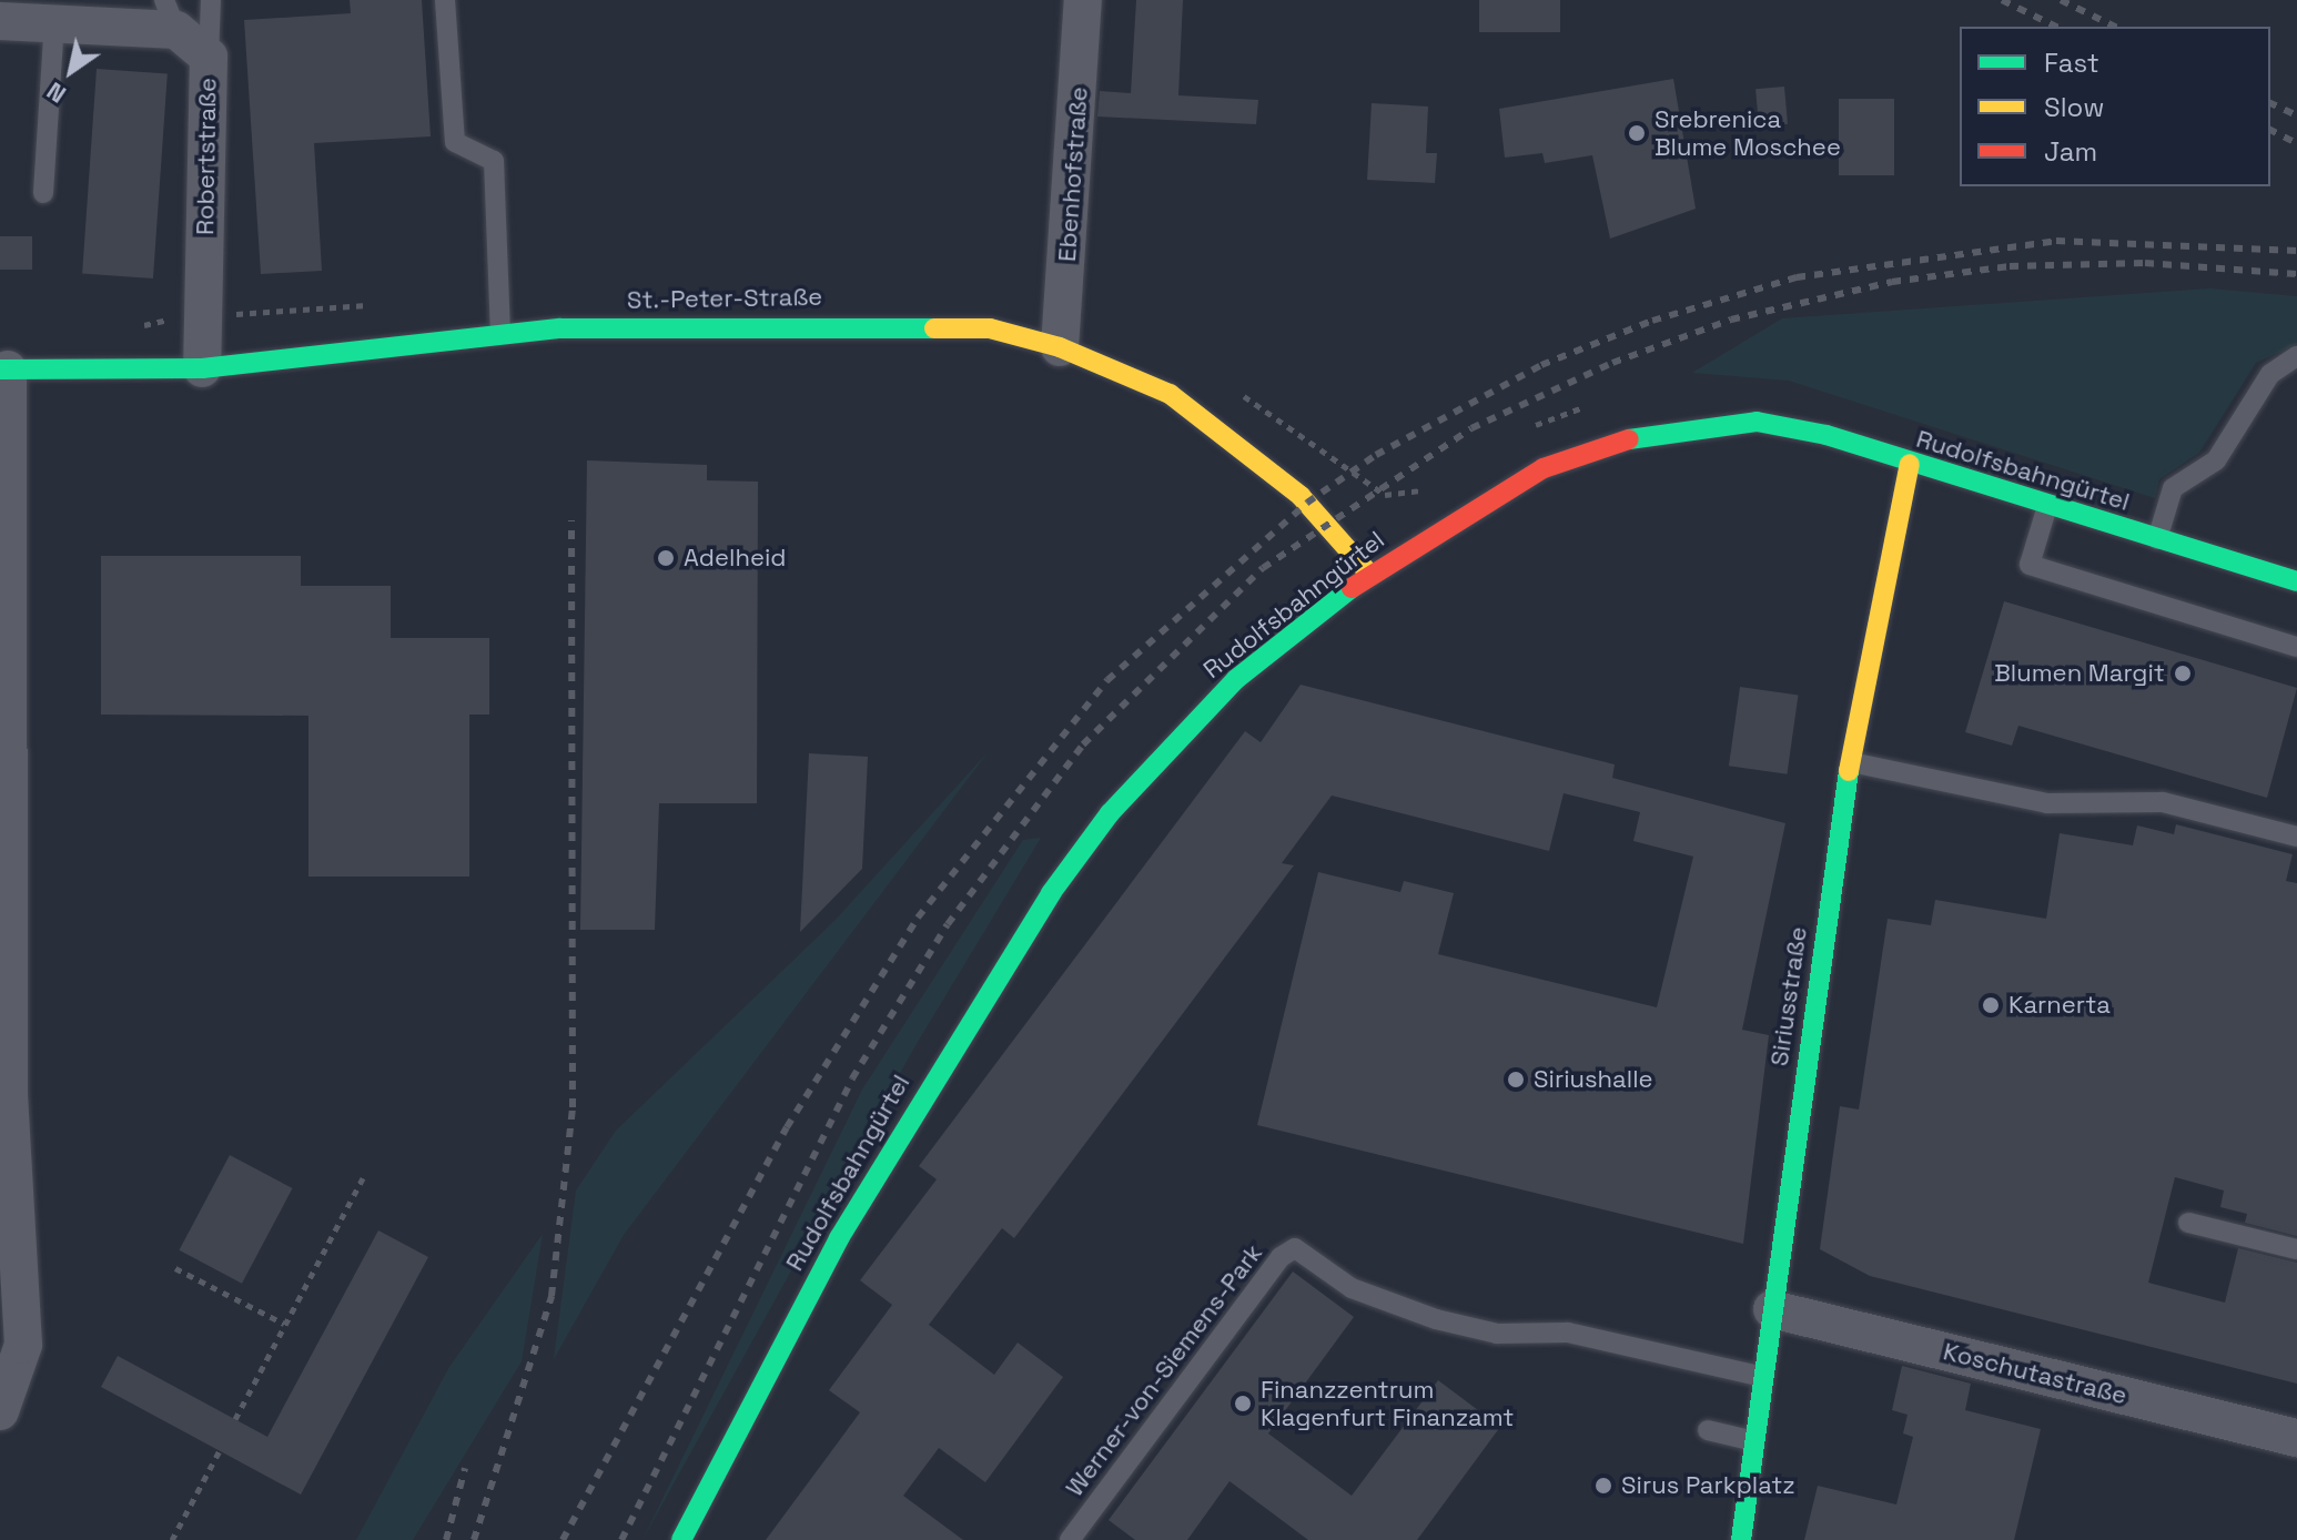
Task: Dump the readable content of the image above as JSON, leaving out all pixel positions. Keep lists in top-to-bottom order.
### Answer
{
  "streets": {
    "street": [
      "Robertstraße",
      "Ebenhofstraße",
      "St.-Peter-Straße",
      "Rudolfsbahngürtel",
      "Siriusstraße",
      "Koschutastraße"
    ],
    "lane": ["Werner-von-Siemens-Park"]
  },
  "crossings": [
    ["Robertstraße", "St.-Peter-Straße"],
    ["Ebenhofstraße", "St.-Peter-Straße"],
    ["St.-Peter-Straße", "Rudolfsbahngürtel"],
    ["Rudolfsbahngürtel", "Siriusstraße"],
    ["Siriusstraße", "Werner-von-Siemens-Park"],
    ["Siriusstraße", "Koschutastraße"]
  ],
  "places": [
    "Srebrenica Blume Moschee",
    "Adelheid",
    "Blumen Margit",
    "Karnerta",
    "Siriushalle",
    "Finanzzentrum Klagenfurt Finanzamt",
    "Sirus Parkplatz"
  ],
  "legend": ["Fast", "Slow", "Jam"],
  "north": "bottom left"
}
